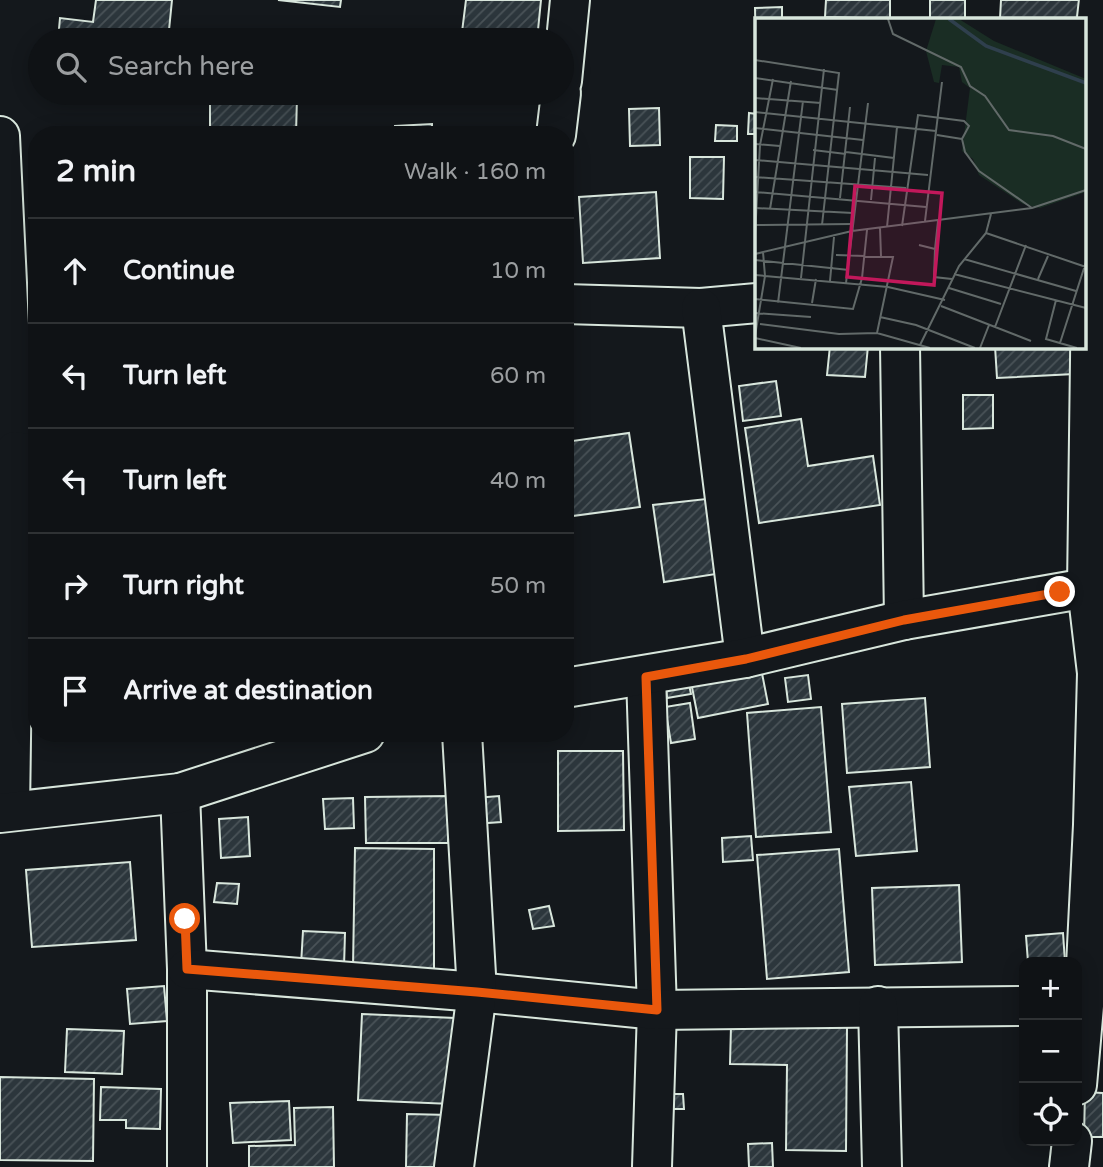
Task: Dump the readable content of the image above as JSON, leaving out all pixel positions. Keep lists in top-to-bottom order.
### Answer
{
  "page": {
    "search": "Search here",
    "heading": ["2 min", "Walk · 160 m"],
    "list": [
      ["Continue", "10 m"],
      ["Turn left", "60 m"],
      ["Turn left", "40 m"],
      ["Turn right", "50 m"],
      "Arrive at destination"
    ],
    "map_buttons": ["+", "−"]
  }
}
